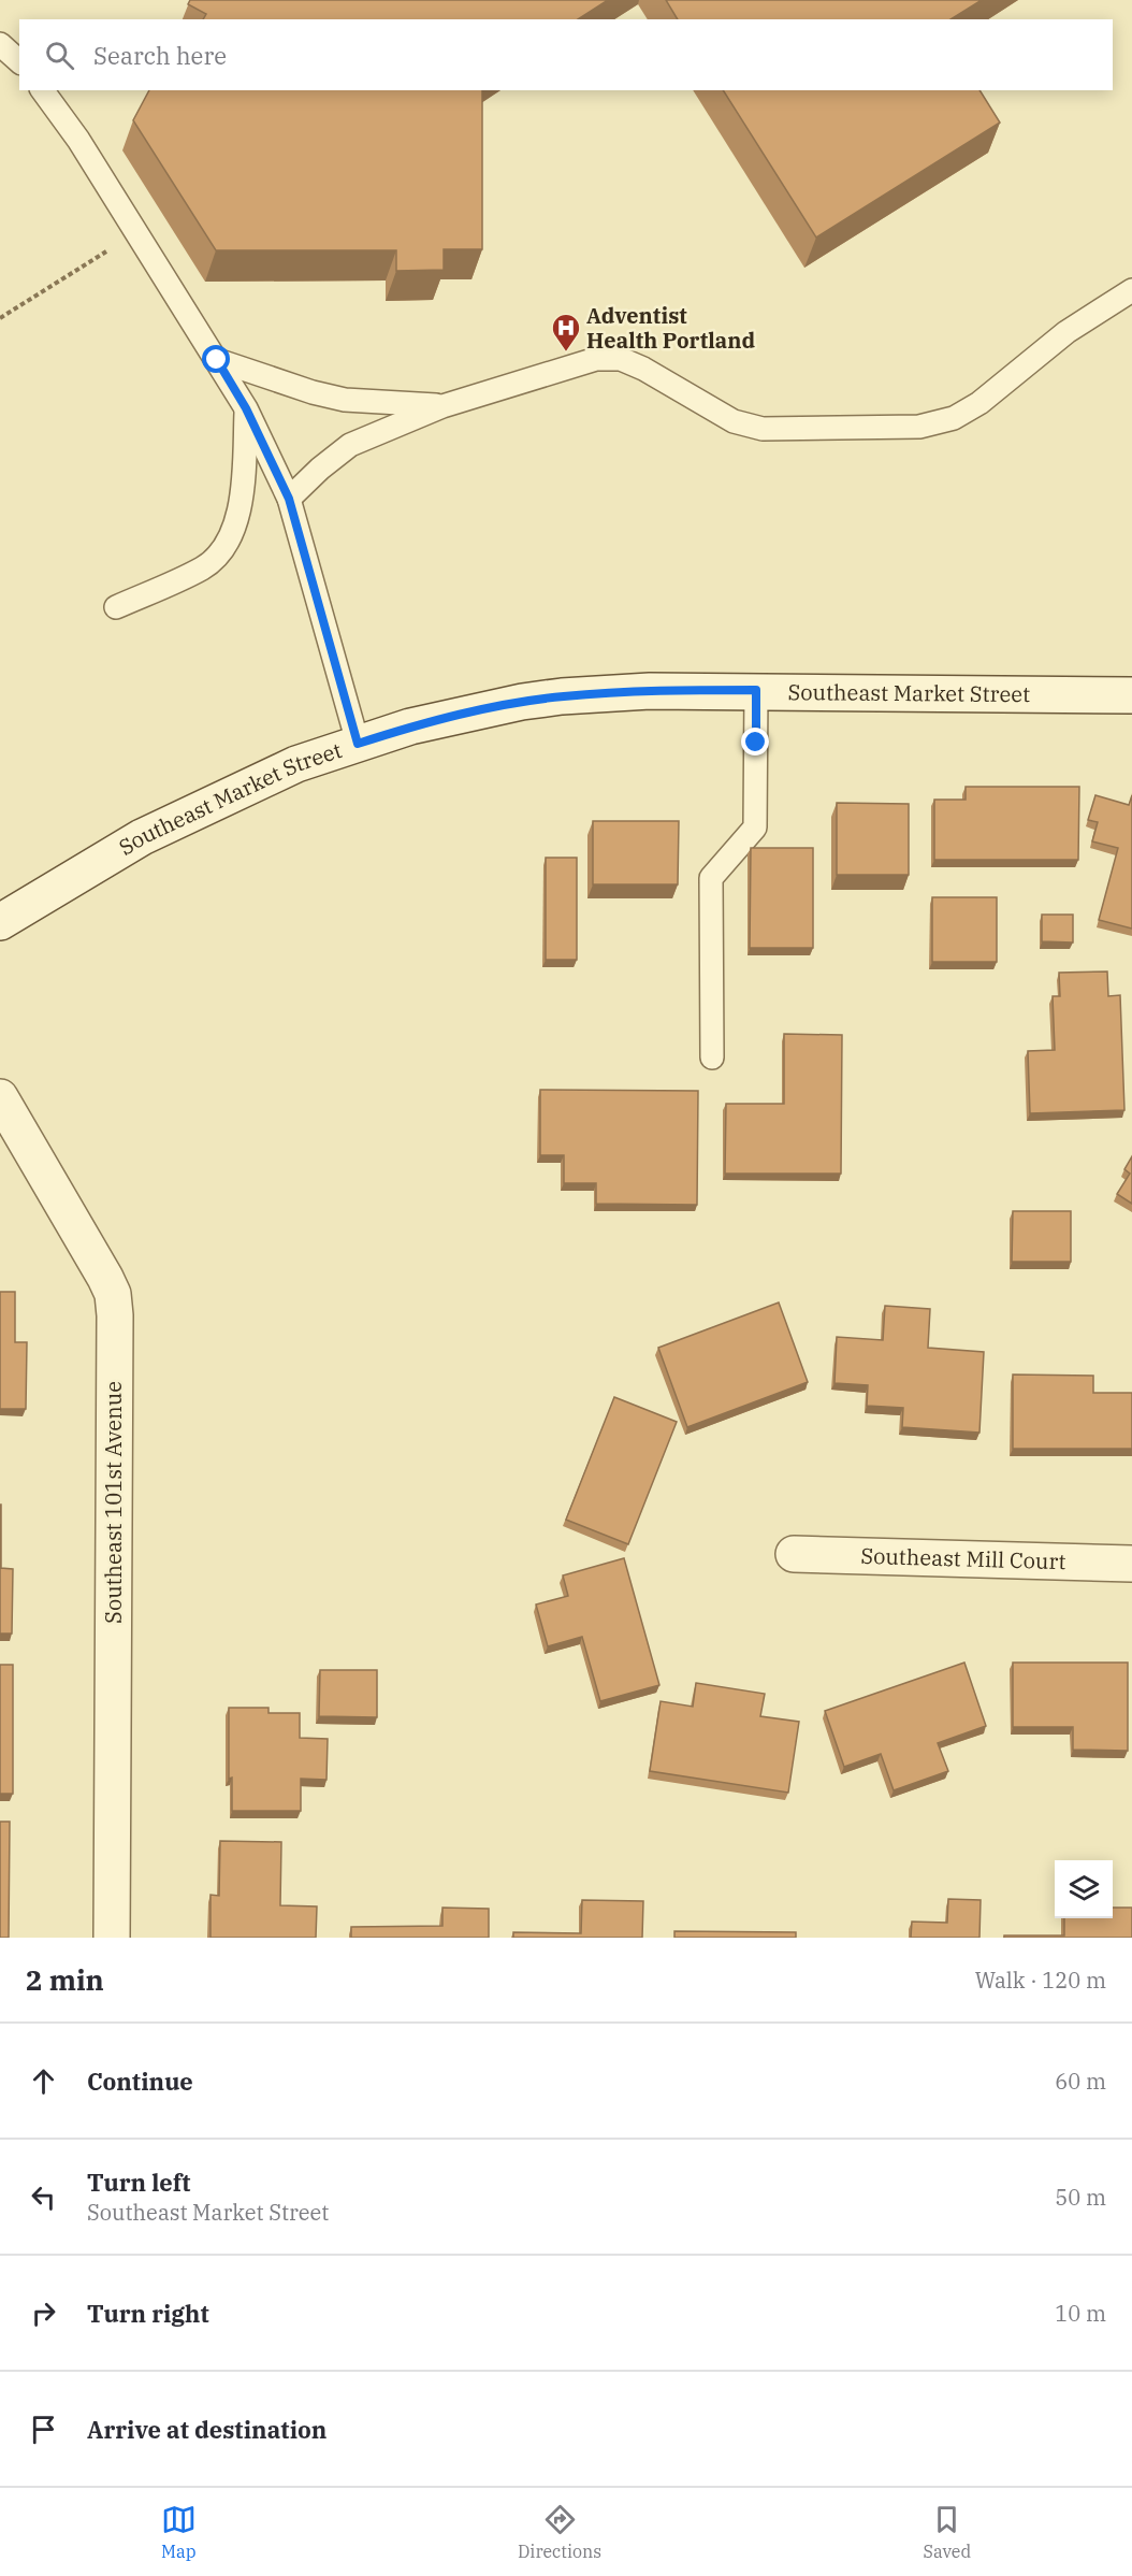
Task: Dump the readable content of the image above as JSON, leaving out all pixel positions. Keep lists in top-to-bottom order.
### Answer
{
  "streets": {
    "street": ["Southeast Market Street", "Southeast 101st Avenue", "Southeast Mill Court"]
  },
  "places": {
    "hospital": ["Adventist Health Portland"]
  },
  "page": {
    "search": "Search here",
    "heading": ["2 min", "Walk · 120 m"],
    "list": [
      ["Continue", "60 m"],
      ["Turn left", "Southeast Market Street", "50 m"],
      ["Turn right", "10 m"],
      "Arrive at destination"
    ],
    "nav": ["Map", "Directions", "Saved"]
  }
}
